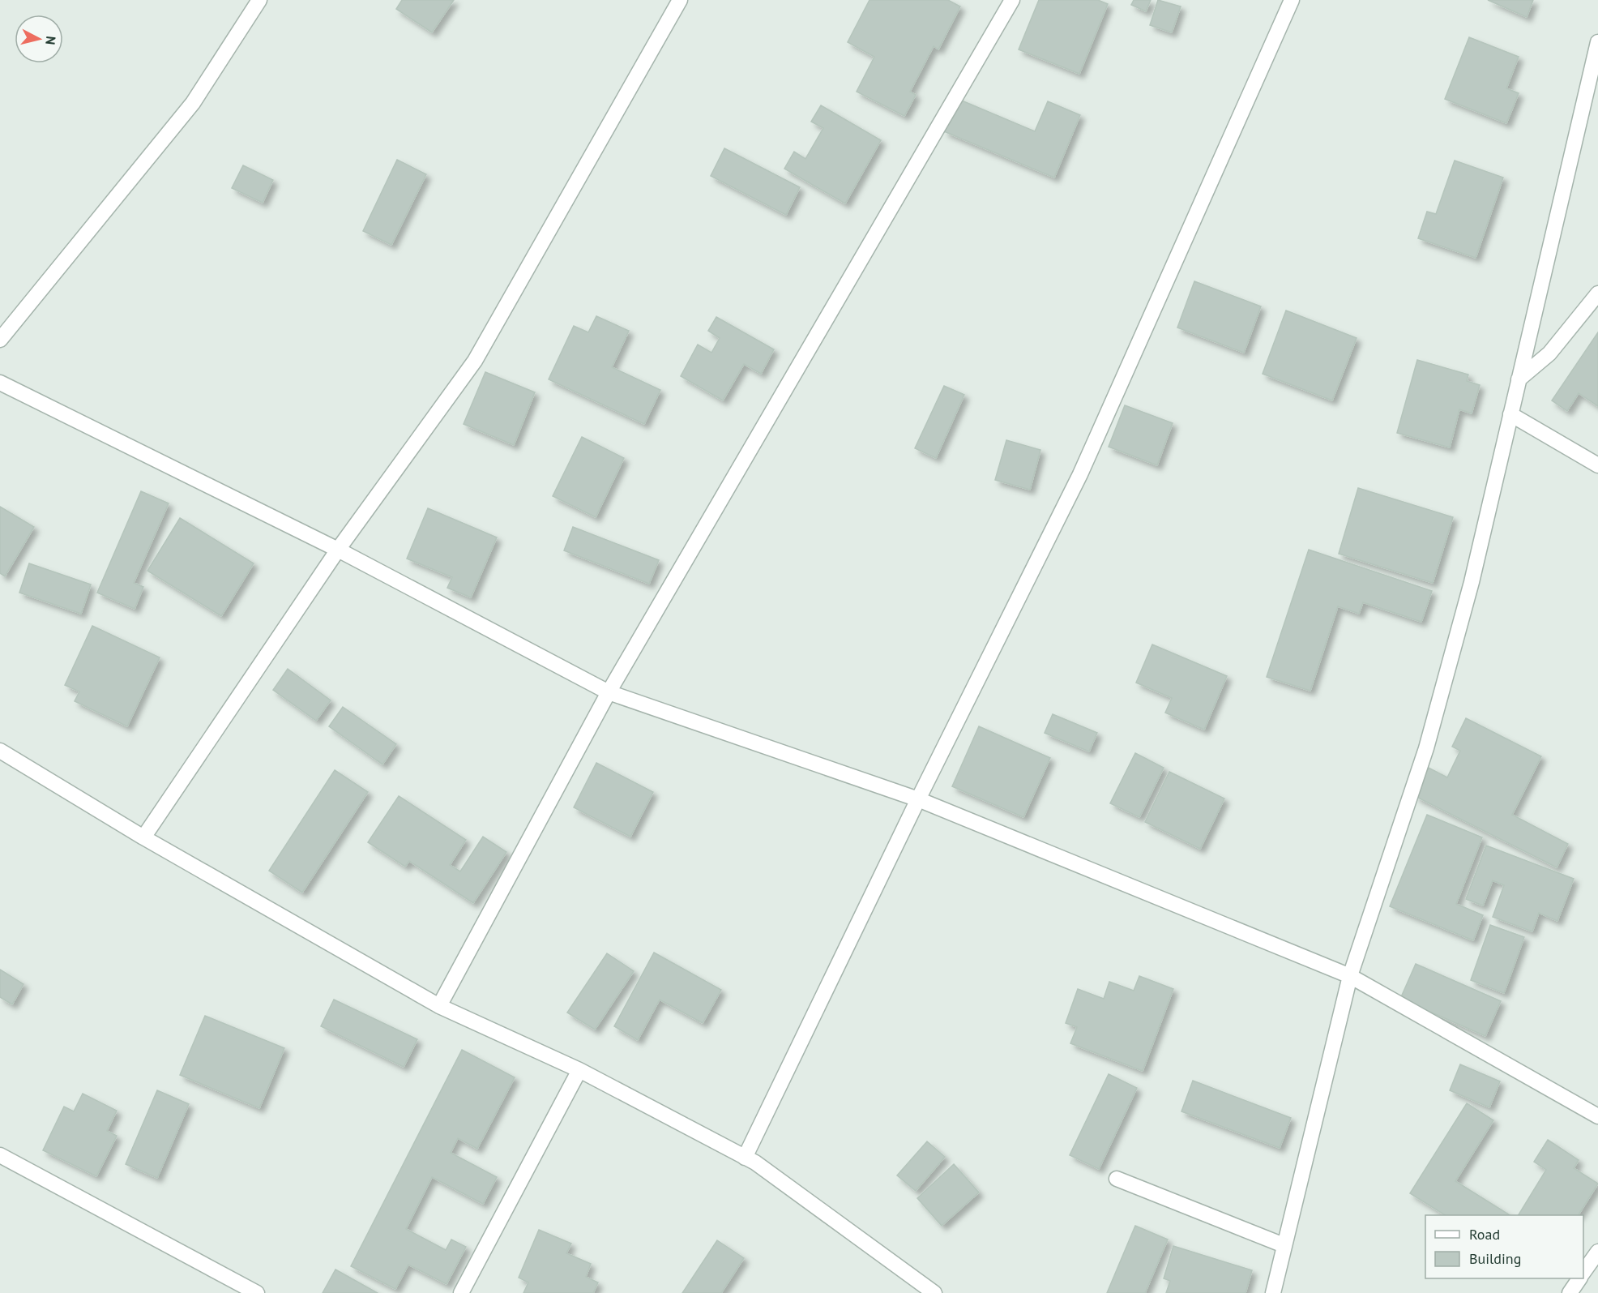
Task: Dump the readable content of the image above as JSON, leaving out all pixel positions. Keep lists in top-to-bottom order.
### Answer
{
  "legend": ["Road", "Building"],
  "north": "right"
}
